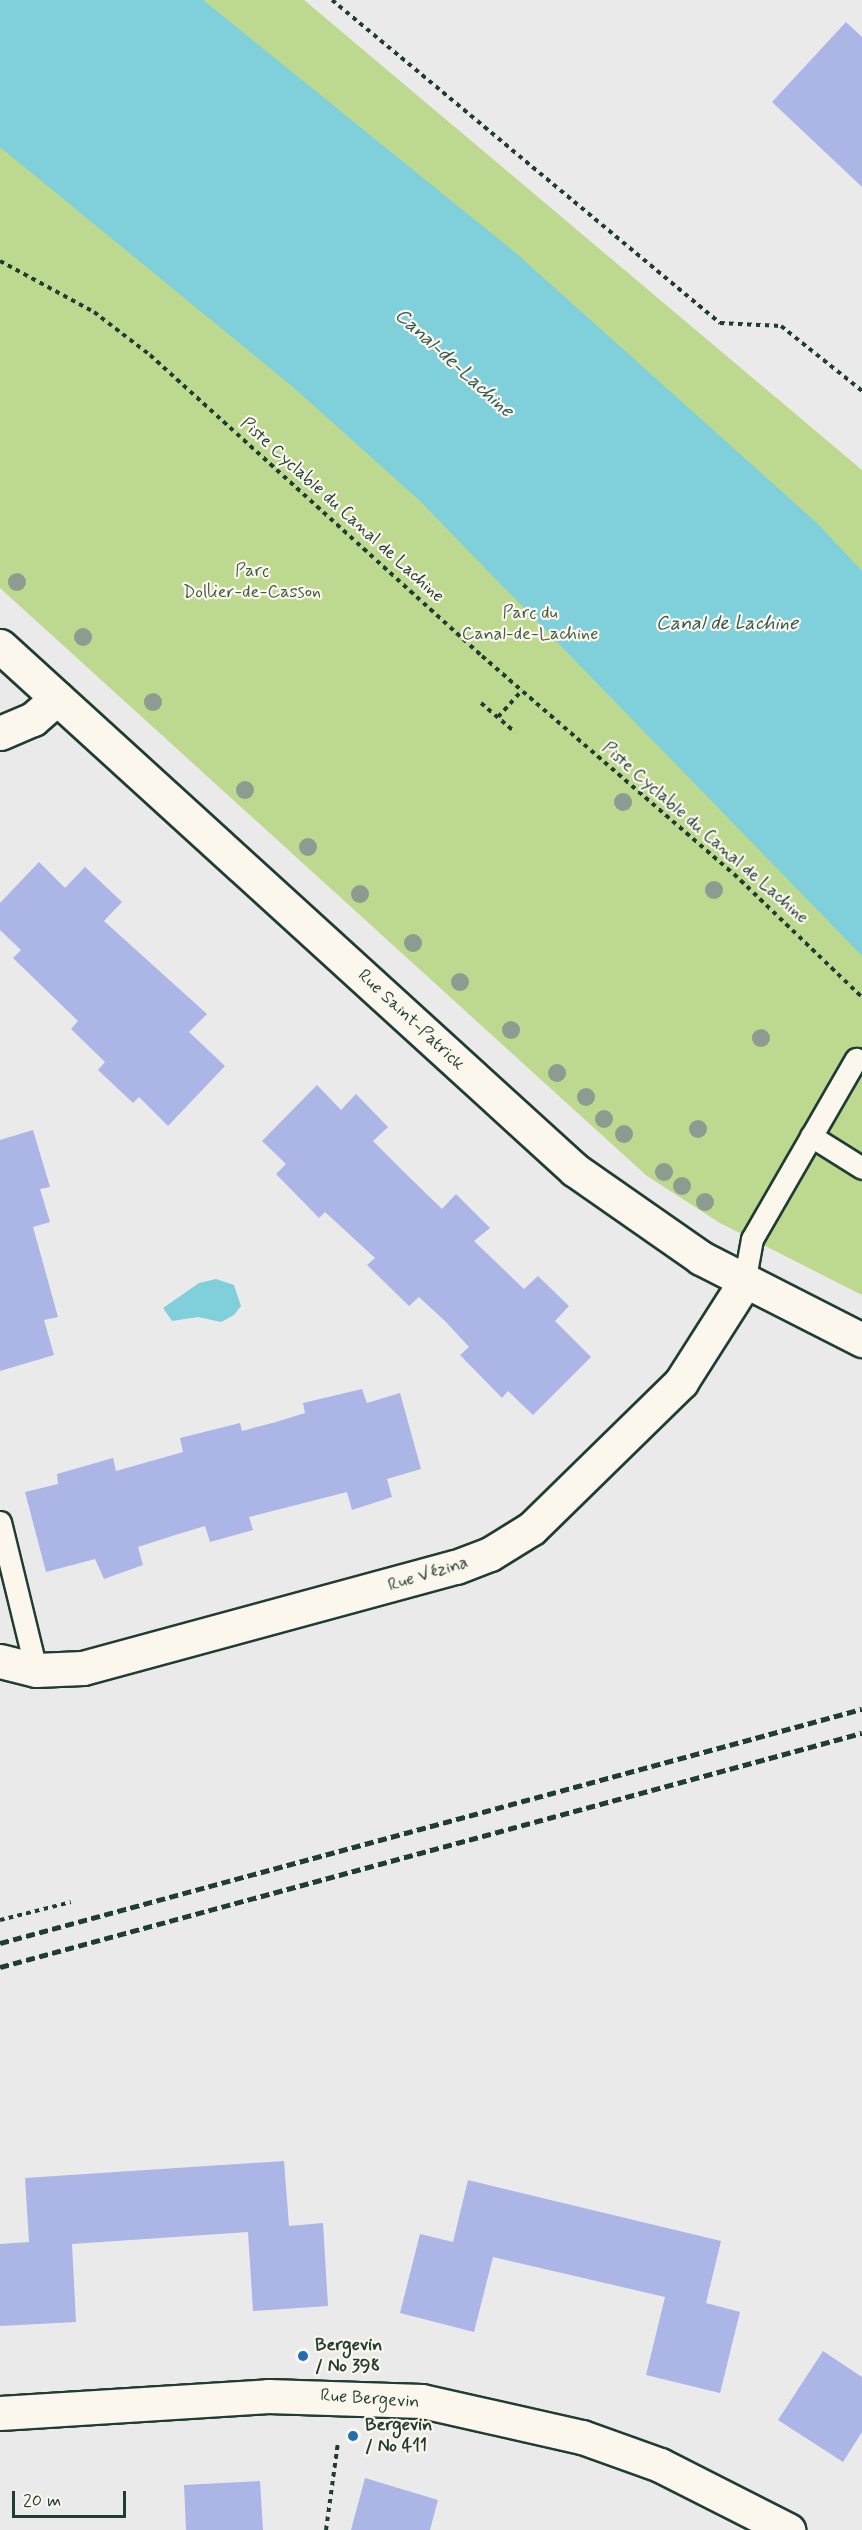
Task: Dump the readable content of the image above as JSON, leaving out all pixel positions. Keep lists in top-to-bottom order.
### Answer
{
  "streets": {
    "street": ["Rue Saint-Patrick", "Rue Vézina", "Rue Bergevin"],
    "path": ["Piste Cyclable du Canal de Lachine"]
  },
  "crossings": [
    ["Rue Saint-Patrick", "Rue Vézina"]
  ],
  "water": ["Canal-de-Lachine", "Canal de Lachine"],
  "parks": ["Parc Dollier-de-Casson", "Parc du Canal-de-Lachine"],
  "places": ["Bergevin / No 398", "Bergevin / No 411"],
  "scale_bar": "20 m"
}
